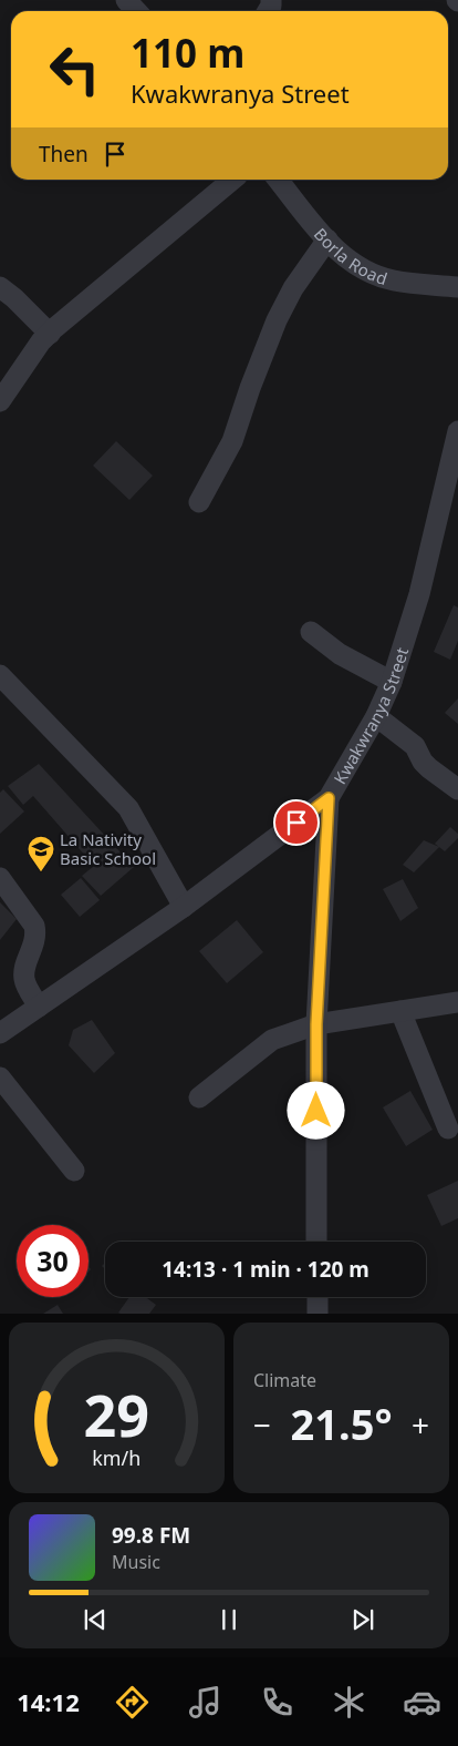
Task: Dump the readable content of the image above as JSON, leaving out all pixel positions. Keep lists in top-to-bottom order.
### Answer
{
  "streets": {
    "street": ["Borla Road", "Kwakwranya Street"]
  },
  "places": {
    "school or university": ["La Nativity Basic School"]
  },
  "page": {
    "turn": ["110 m", "Kwakwranya Street"],
    "then": "Then",
    "limit": "30",
    "trip": "14:13 · 1 min · 120 m",
    "tile": "Climate",
    "heat": ["−", "21.5°", "+"],
    "song": ["99.8 FM", "Music"],
    "tabs": "14:12",
    "gauge": ["29", "km/h"]
  }
}
